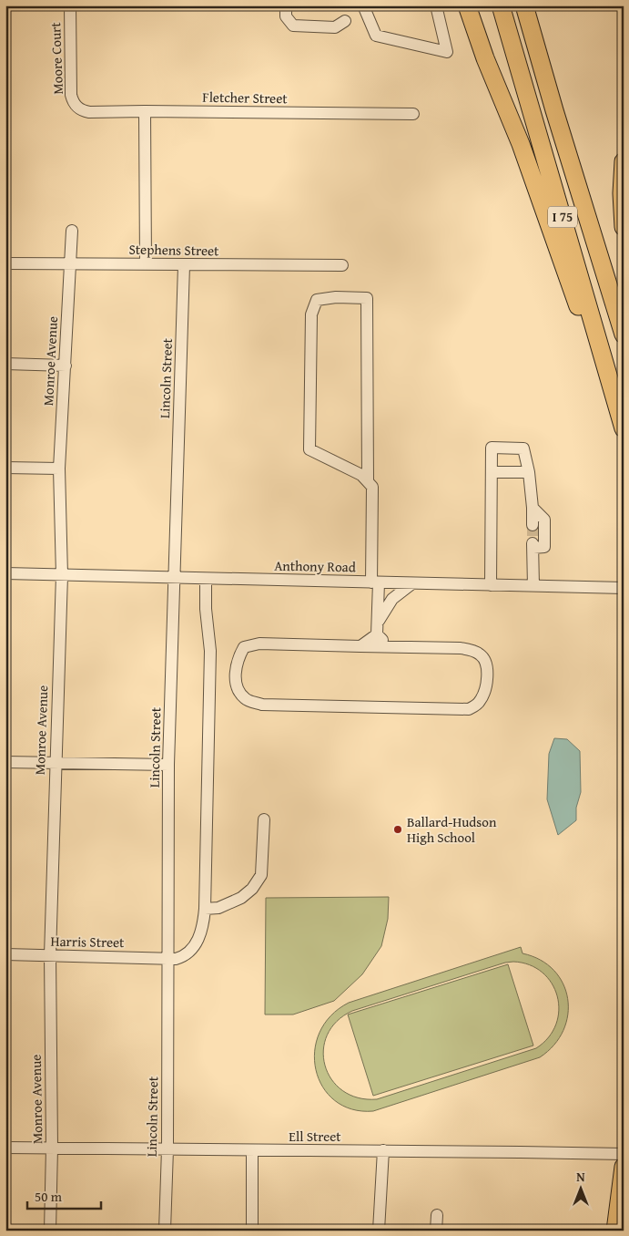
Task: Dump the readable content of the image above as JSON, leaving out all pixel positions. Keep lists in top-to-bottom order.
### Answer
{
  "streets": {
    "highway": ["I 75"],
    "street": [
      "Moore Court",
      "Fletcher Street",
      "Stephens Street",
      "Monroe Avenue",
      "Lincoln Street",
      "Anthony Road",
      "Harris Street",
      "Ell Street"
    ]
  },
  "crossings": [
    ["Moore Court", "Fletcher Street"],
    ["Stephens Street", "Monroe Avenue"],
    ["Stephens Street", "Lincoln Street"],
    ["Monroe Avenue", "Anthony Road"],
    ["Monroe Avenue", "Harris Street"],
    ["Monroe Avenue", "Ell Street"],
    ["Lincoln Street", "Anthony Road"],
    ["Lincoln Street", "Harris Street"],
    ["Lincoln Street", "Ell Street"],
    ["Anthony Road", "Harris Street"]
  ],
  "places": ["Ballard-Hudson High School"],
  "scale_bar": "50 m",
  "north": "top"
}
